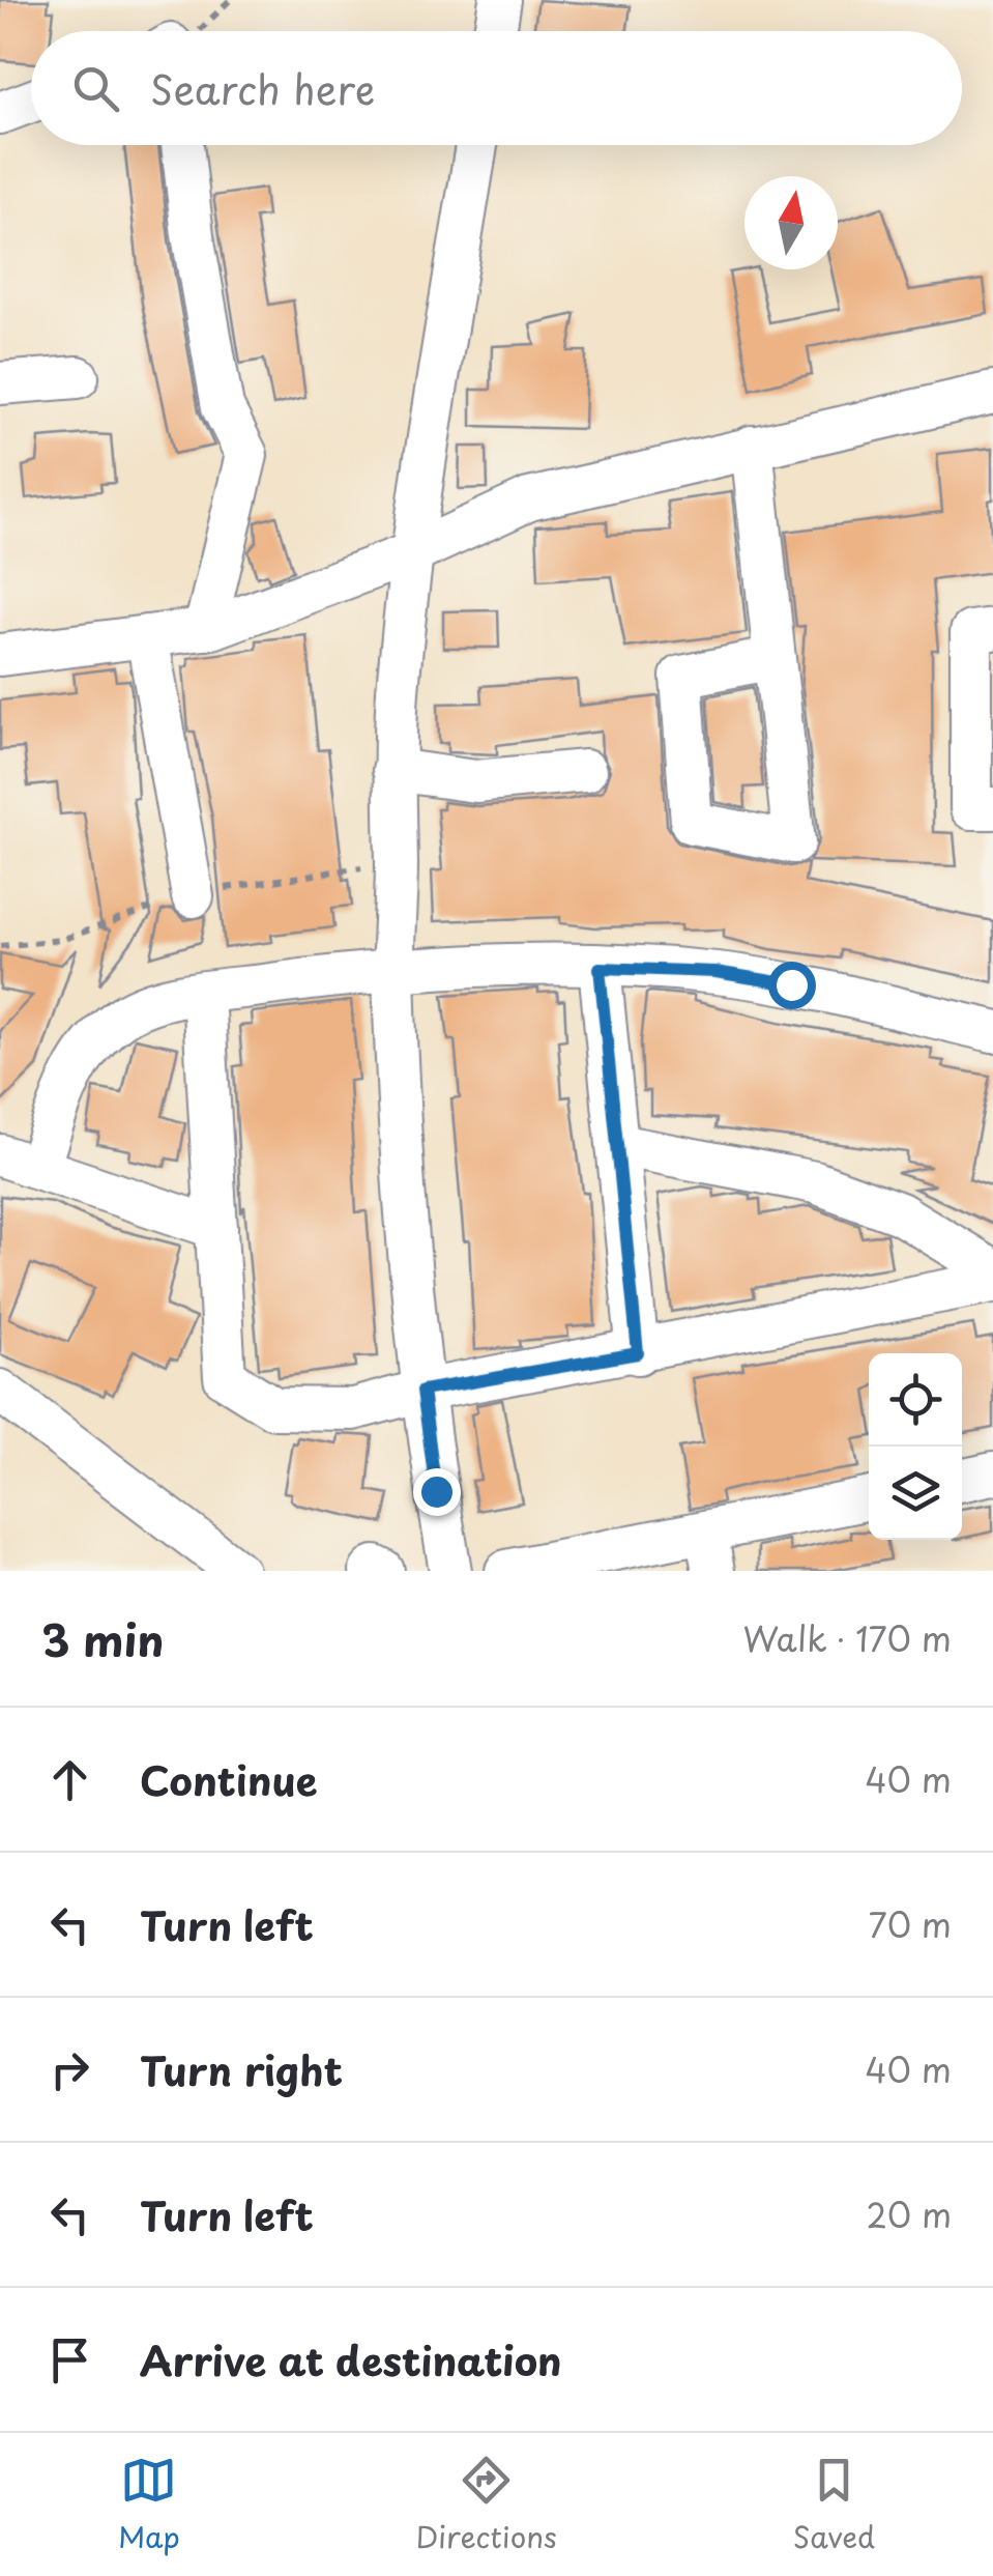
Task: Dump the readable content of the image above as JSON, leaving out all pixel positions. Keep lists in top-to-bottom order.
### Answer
{
  "north": "top",
  "page": {
    "search": "Search here",
    "heading": ["3 min", "Walk · 170 m"],
    "list": [
      ["Continue", "40 m"],
      ["Turn left", "70 m"],
      ["Turn right", "40 m"],
      ["Turn left", "20 m"],
      "Arrive at destination"
    ],
    "nav": ["Map", "Directions", "Saved"]
  }
}
